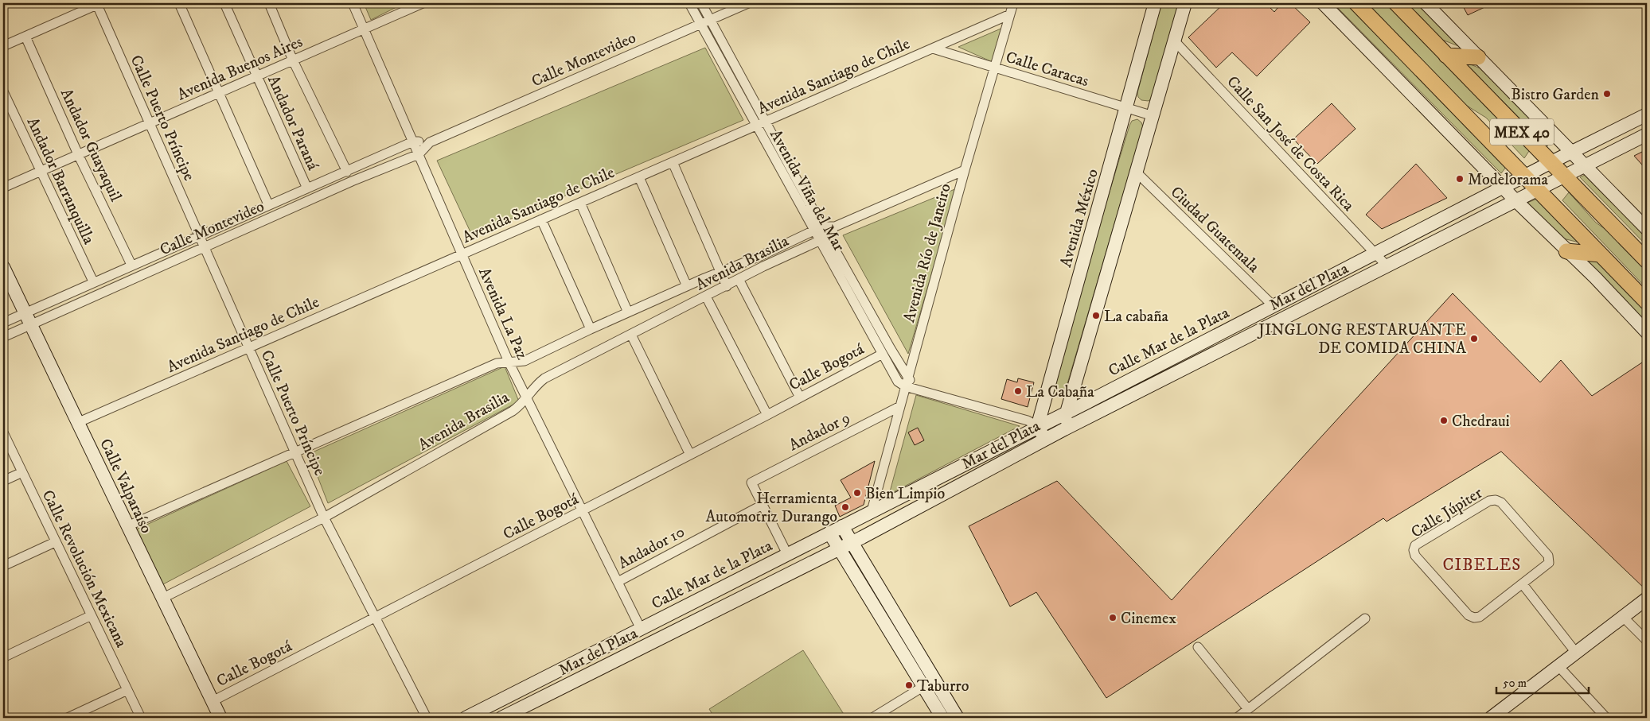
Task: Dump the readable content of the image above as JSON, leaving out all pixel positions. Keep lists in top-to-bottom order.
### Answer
{
  "streets": {
    "main road": [
      "MEX 40",
      "Avenida México",
      "Mar del Plata",
      "Calle Mar de la Plata",
      "Calle Valparaíso"
    ],
    "street": [
      "Calle Montevideo",
      "Avenida Buenos Aires",
      "Calle Caracas",
      "Avenida Santiago de Chile",
      "Calle Puerto Príncipe",
      "Andador Paraná",
      "Calle San José de Costa Rica",
      "Andador Guayaquil",
      "Andador Barranquilla",
      "Avenida Viña del Mar",
      "Ciudad Guatemala",
      "Avenida Río de Janeiro",
      "Avenida Brasilia",
      "Avenida La Paz",
      "Calle Bogotá",
      "Andador 9",
      "Calle Júpiter",
      "Andador 10",
      "Calle Revolución Mexicana"
    ]
  },
  "crossings": [
    ["Calle Montevideo", "Calle Puerto Príncipe"],
    ["Calle Montevideo", "Andador Paraná"],
    ["Calle Montevideo", "Andador Guayaquil"],
    ["Calle Montevideo", "Andador Barranquilla"],
    ["Calle Montevideo", "Avenida Viña del Mar"],
    ["Calle Montevideo", "Avenida La Paz"],
    ["Calle Montevideo", "Calle Valparaíso"],
    ["Avenida Buenos Aires", "Calle Puerto Príncipe"],
    ["Avenida Buenos Aires", "Andador Paraná"],
    ["Avenida Buenos Aires", "Andador Guayaquil"],
    ["Avenida Buenos Aires", "Andador Barranquilla"],
    ["Avenida Buenos Aires", "Avenida La Paz"],
    ["Calle Caracas", "Avenida Santiago de Chile"],
    ["Calle Caracas", "Avenida México"],
    ["Calle Caracas", "Avenida Río de Janeiro"],
    ["Avenida Santiago de Chile", "Calle Puerto Príncipe"],
    ["Avenida Santiago de Chile", "Avenida Viña del Mar"],
    ["Avenida Santiago de Chile", "Avenida Río de Janeiro"],
    ["Avenida Santiago de Chile", "Avenida La Paz"],
    ["Avenida Santiago de Chile", "Calle Valparaíso"],
    ["Calle Puerto Príncipe", "Avenida Brasilia"],
    ["Calle Puerto Príncipe", "Calle Bogotá"],
    ["MEX 40", "Mar del Plata"],
    ["MEX 40", "Calle Mar de la Plata"],
    ["Calle San José de Costa Rica", "Mar del Plata"],
    ["Calle San José de Costa Rica", "Calle Mar de la Plata"],
    ["Avenida Viña del Mar", "Avenida Río de Janeiro"],
    ["Avenida Viña del Mar", "Avenida Brasilia"],
    ["Avenida Viña del Mar", "Calle Bogotá"],
    ["Avenida México", "Mar del Plata"],
    ["Avenida México", "Calle Mar de la Plata"],
    ["Ciudad Guatemala", "Calle Mar de la Plata"],
    ["Avenida Río de Janeiro", "Avenida Brasilia"],
    ["Avenida Río de Janeiro", "Calle Mar de la Plata"],
    ["Avenida Río de Janeiro", "Andador 9"],
    ["Avenida Brasilia", "Avenida La Paz"],
    ["Avenida Brasilia", "Calle Valparaíso"],
    ["Avenida La Paz", "Calle Mar de la Plata"],
    ["Avenida La Paz", "Calle Bogotá"],
    ["Avenida La Paz", "Andador 10"],
    ["Calle Bogotá", "Calle Valparaíso"],
    ["Andador 9", "Andador 10"]
  ],
  "districts": ["CIBELES"],
  "places": [
    "Bistro Garden",
    "Modelorama",
    "La cabaña",
    "JINGLONG RESTARUANTE DE COMIDA CHINA",
    "La Cabaña",
    "Chedraui",
    "Bien Limpio",
    "Herramienta Automotriz Durango",
    "Cinemex",
    "Taburro"
  ],
  "scale_bar": "50 m"
}
